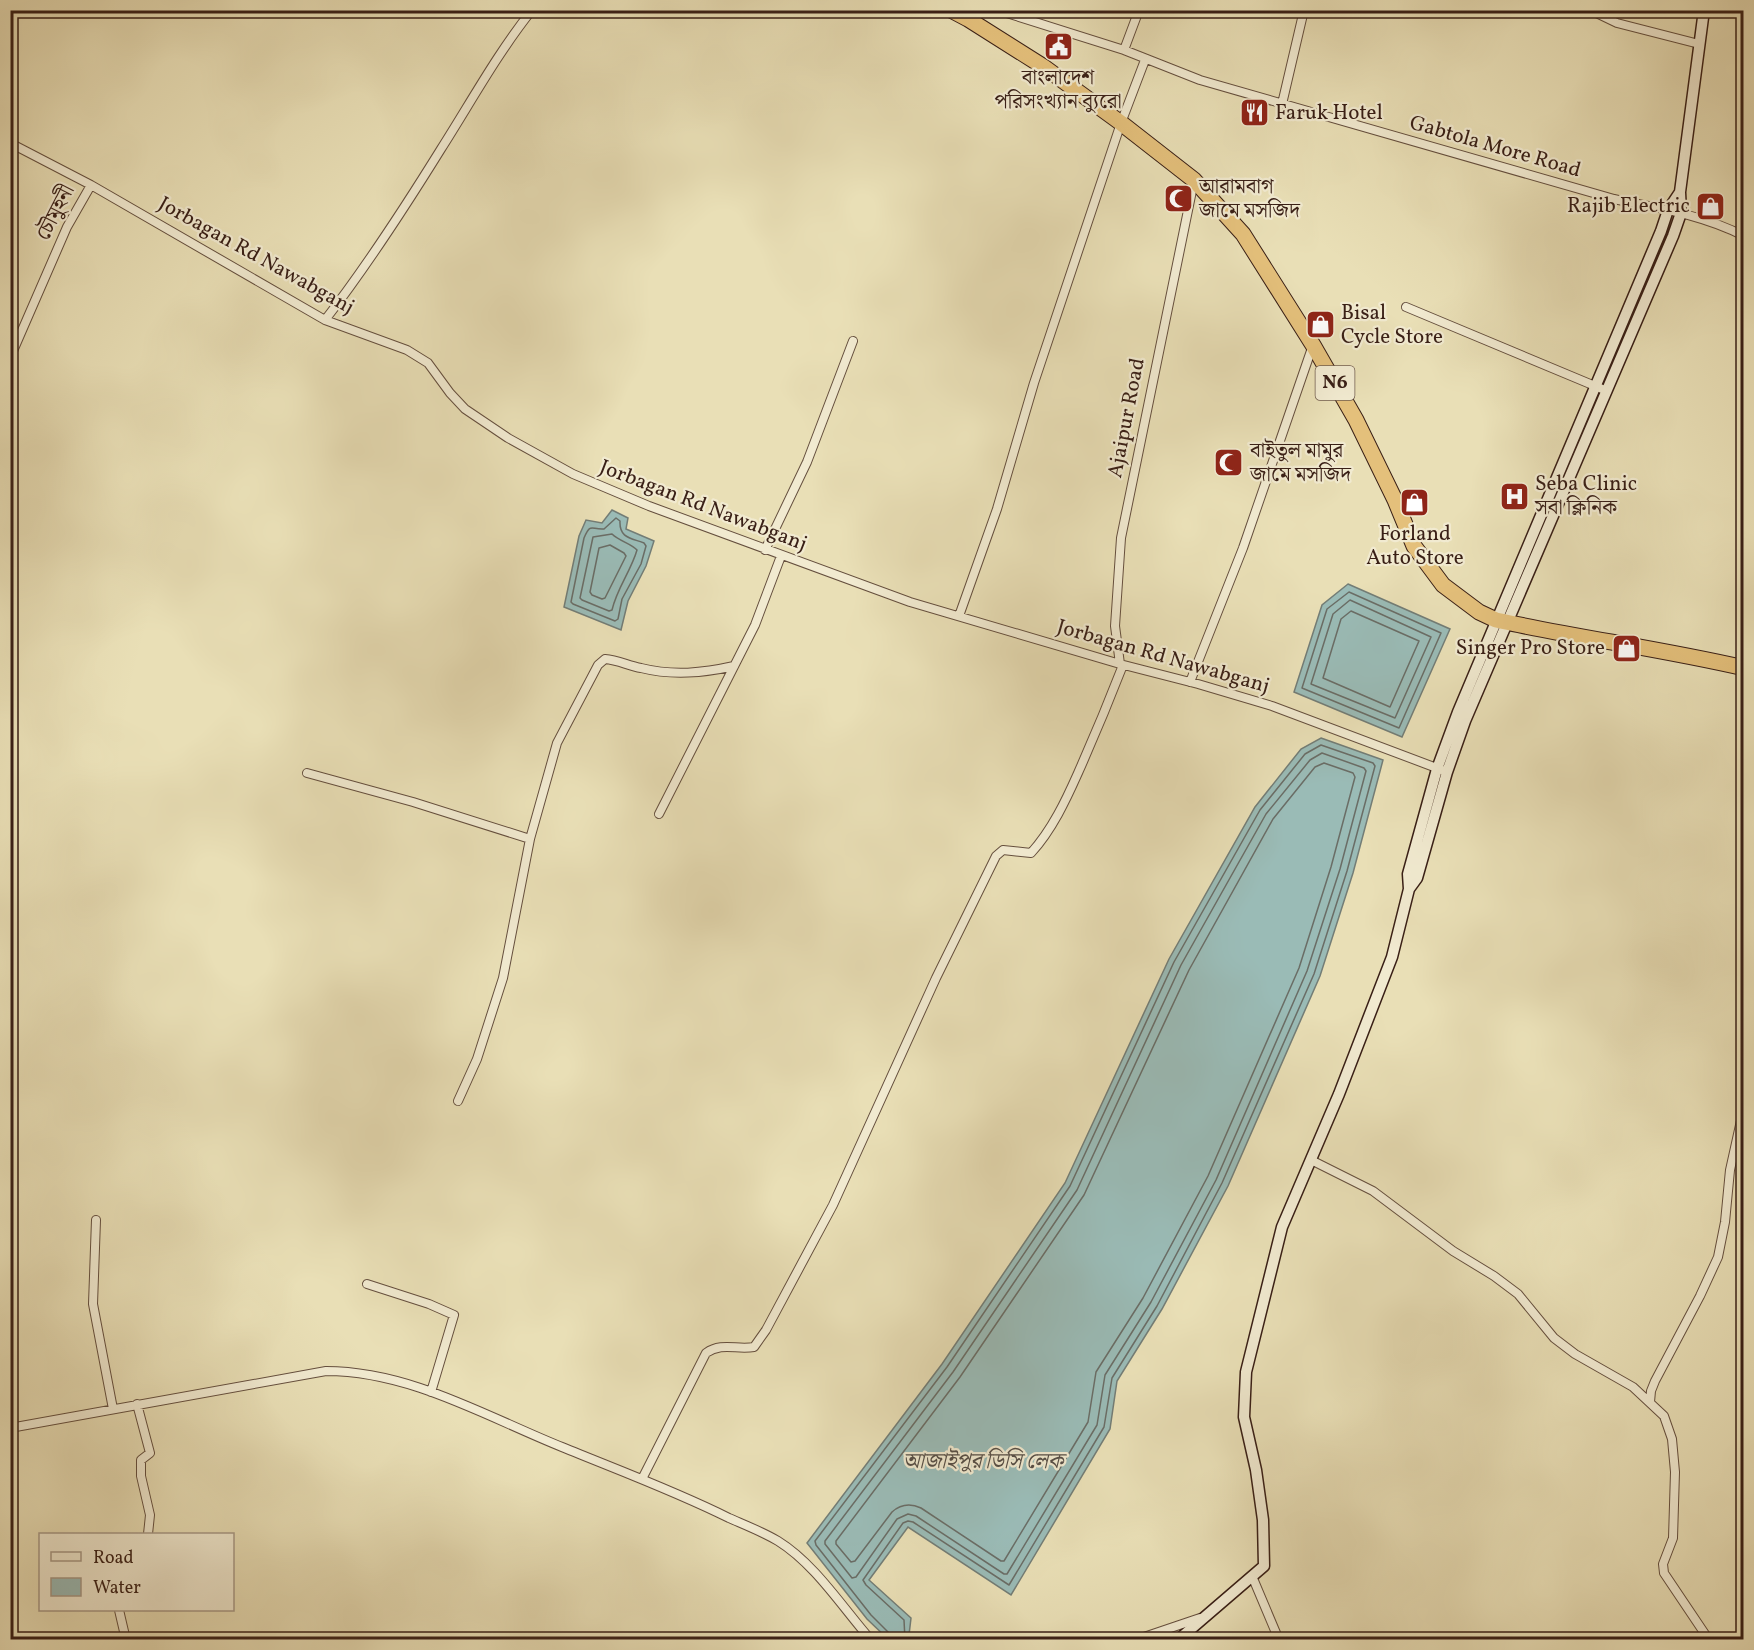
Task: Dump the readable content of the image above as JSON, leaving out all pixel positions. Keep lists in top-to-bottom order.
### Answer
{
  "streets": {
    "highway": ["N6"],
    "street": [
      "Gabtola More Road",
      "চৌমুহনী",
      "Jorbagan Rd Nawabganj",
      "Ajaipur Road"
    ]
  },
  "crossings": [
    ["চৌমুহনী", "Jorbagan Rd Nawabganj"],
    ["Jorbagan Rd Nawabganj", "Ajaipur Road"],
    ["N6", "Ajaipur Road"]
  ],
  "water": ["আজাইপুর ডিসি লেক"],
  "places": {
    "public building": ["বাংলাদেশ পরিসংখ্যান ব্যুরো"],
    "restaurant": ["Faruk Hotel"],
    "mosque": ["আরামবাগ জামে মসজিদ", "বাইতুল মামুর জামে মসজিদ"],
    "shop": [
      "Rajib Electric",
      "Bisal Cycle Store",
      "Forland Auto Store",
      "Singer Pro Store"
    ],
    "hospital": ["Seba Clinic সবা ক্লিনিক"]
  },
  "legend": ["Road", "Water"]
}
